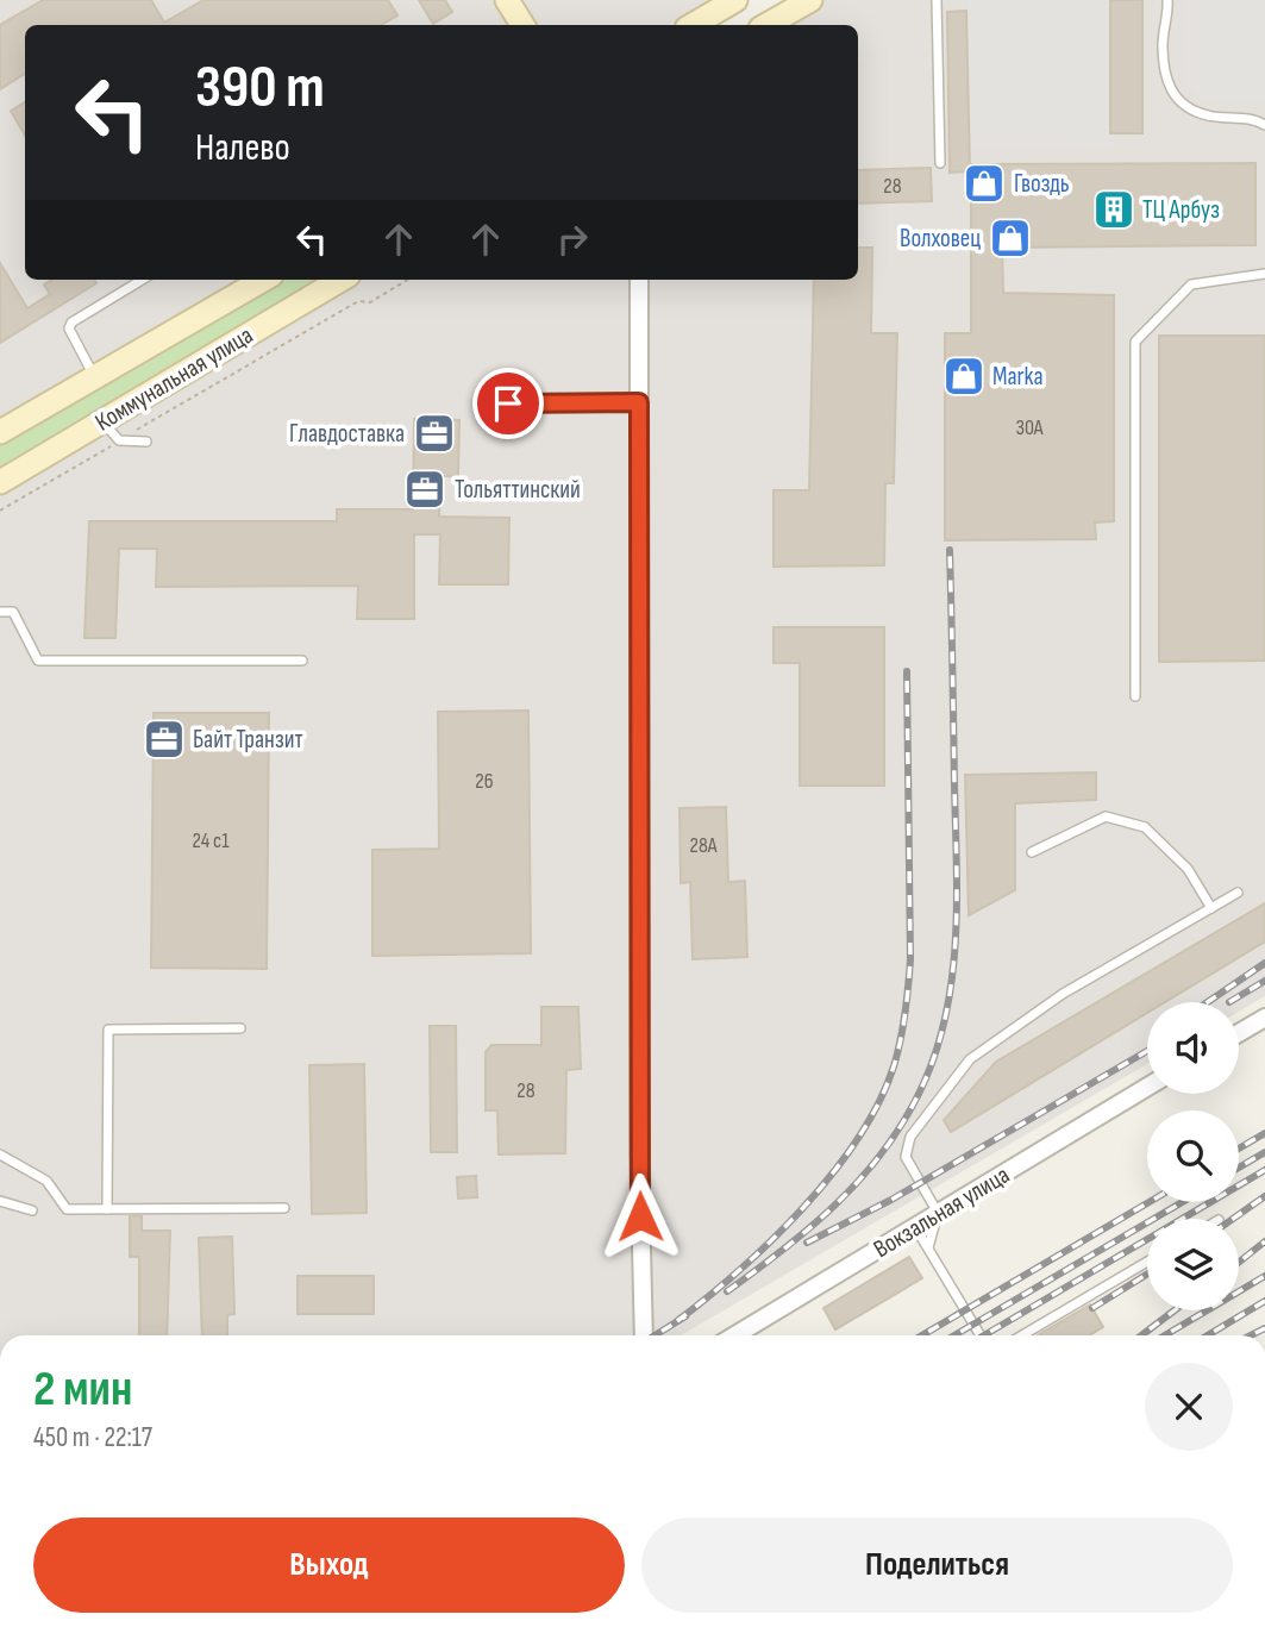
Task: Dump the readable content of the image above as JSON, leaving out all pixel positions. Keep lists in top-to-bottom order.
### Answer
{
  "streets": {
    "main road": ["Коммунальная улица"],
    "street": ["Вокзальная улица"]
  },
  "places": {
    "shop": ["Гвоздь", "Волховец", "Marka"],
    "building": ["ТЦ Арбуз"],
    "office": ["Главдоставка", "Тольяттинский", "Байт Транзит"]
  },
  "house_numbers": [
    "28",
    "30А",
    "26",
    "24 с1",
    "28А",
    "28"
  ],
  "page": {
    "turn": ["390 m", "Налево"],
    "heading": ["2 мин", "450 m · 22:17"],
    "buttons": ["Выход", "Поделиться"]
  }
}
